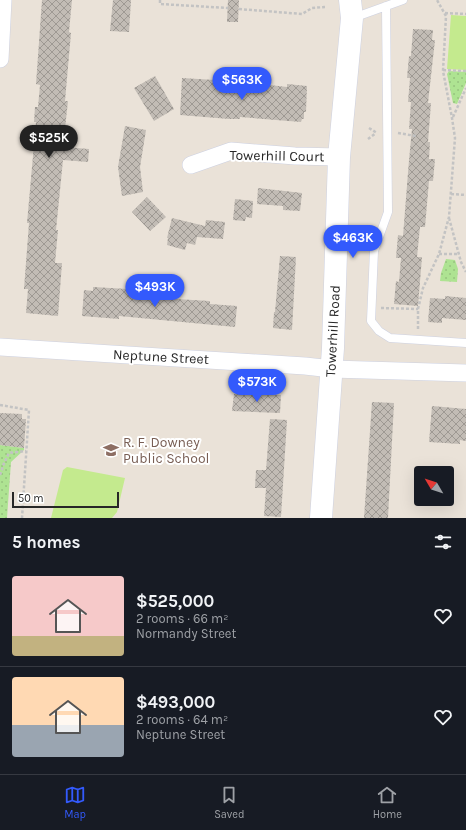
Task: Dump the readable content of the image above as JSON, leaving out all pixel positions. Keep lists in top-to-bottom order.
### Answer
{
  "streets": {
    "street": ["Towerhill Court", "Towerhill Road", "Neptune Street"]
  },
  "crossings": [
    ["Towerhill Court", "Towerhill Road"],
    ["Towerhill Road", "Neptune Street"]
  ],
  "places": {
    "school or university": ["R. F. Downey Public School"]
  },
  "scale_bar": "50 m",
  "north": "top left",
  "page": {
    "price": [
      "$563K",
      "$525K",
      "$463K",
      "$493K",
      "$573K"
    ],
    "scale": "50 m",
    "heading": "5 homes",
    "list": [
      {
        "name": "$525,000",
        "note": "2 rooms · 66 m² · Normandy Street"
      },
      {
        "name": "$493,000",
        "note": "2 rooms · 64 m² · Neptune Street"
      }
    ],
    "tabs": ["Map", "Saved", "Home"]
  }
}
